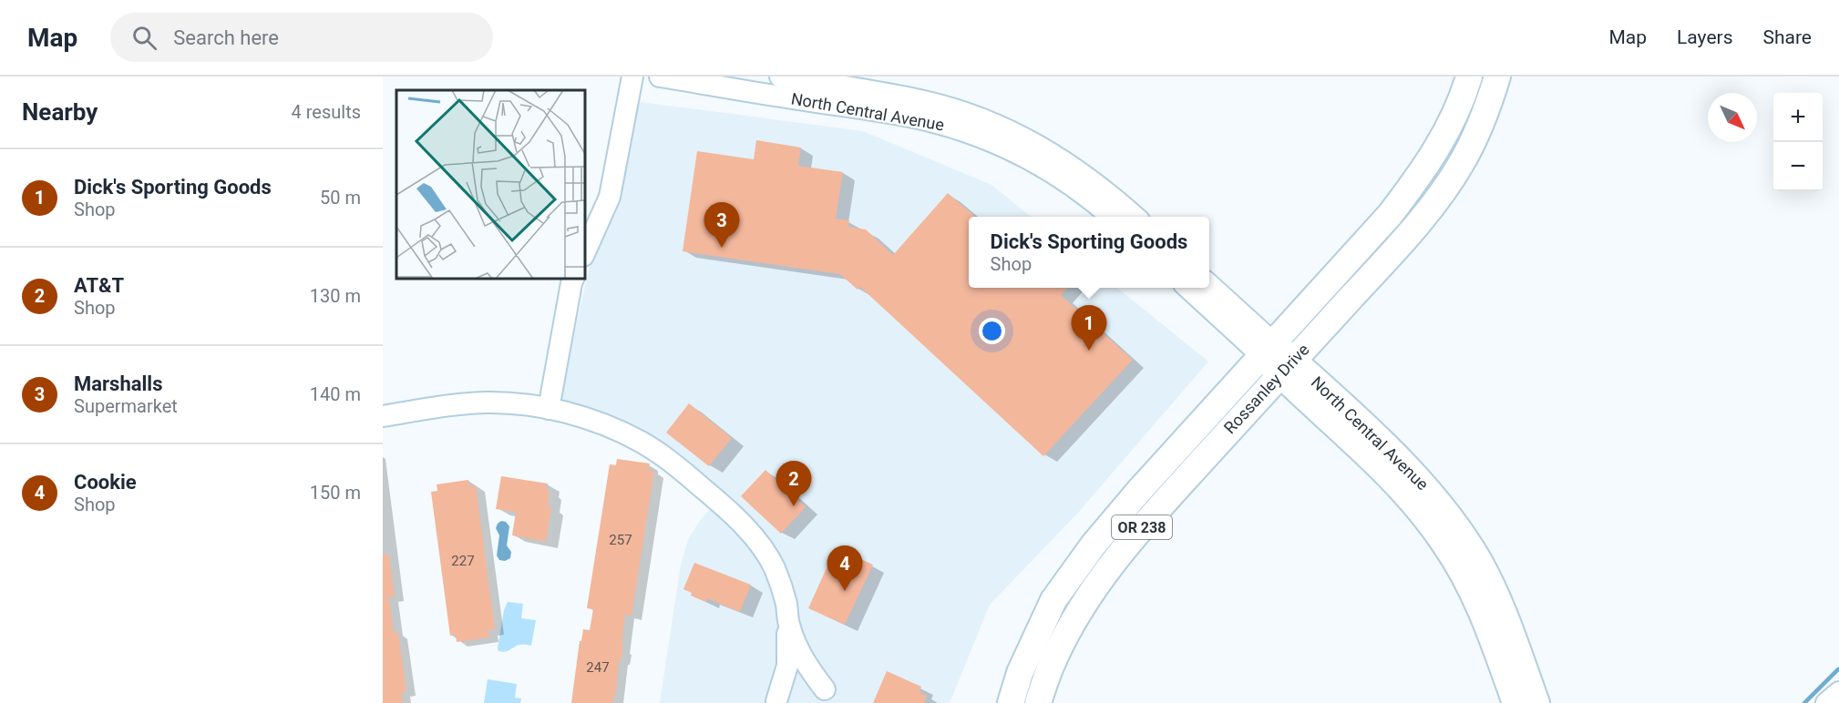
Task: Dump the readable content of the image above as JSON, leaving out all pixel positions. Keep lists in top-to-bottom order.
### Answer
{
  "streets": {
    "main road": ["North Central Avenue", "Rossanley Drive", "OR 238"]
  },
  "crossings": [
    ["North Central Avenue", "Rossanley Drive"]
  ],
  "house_numbers": ["257", "227", "247"],
  "north": "bottom right",
  "page": {
    "header": "Map",
    "search": "Search here",
    "nav": ["Map", "Layers", "Share"],
    "heading": ["Nearby", "4 results"],
    "map_buttons": ["+", "−"],
    "list": [
      {
        "mark": "1",
        "name": "Dick's Sporting Goods",
        "note": "Shop",
        "value": "50 m"
      },
      {
        "mark": "2",
        "name": "AT&T",
        "note": "Shop",
        "value": "130 m"
      },
      {
        "mark": "3",
        "name": "Marshalls",
        "note": "Supermarket",
        "value": "140 m"
      },
      {
        "mark": "4",
        "name": "Cookie",
        "note": "Shop",
        "value": "150 m"
      }
    ],
    "pins": [
      "3",
      "1",
      "2",
      "4"
    ],
    "popup": ["Dick's Sporting Goods", "Shop"]
  }
}
